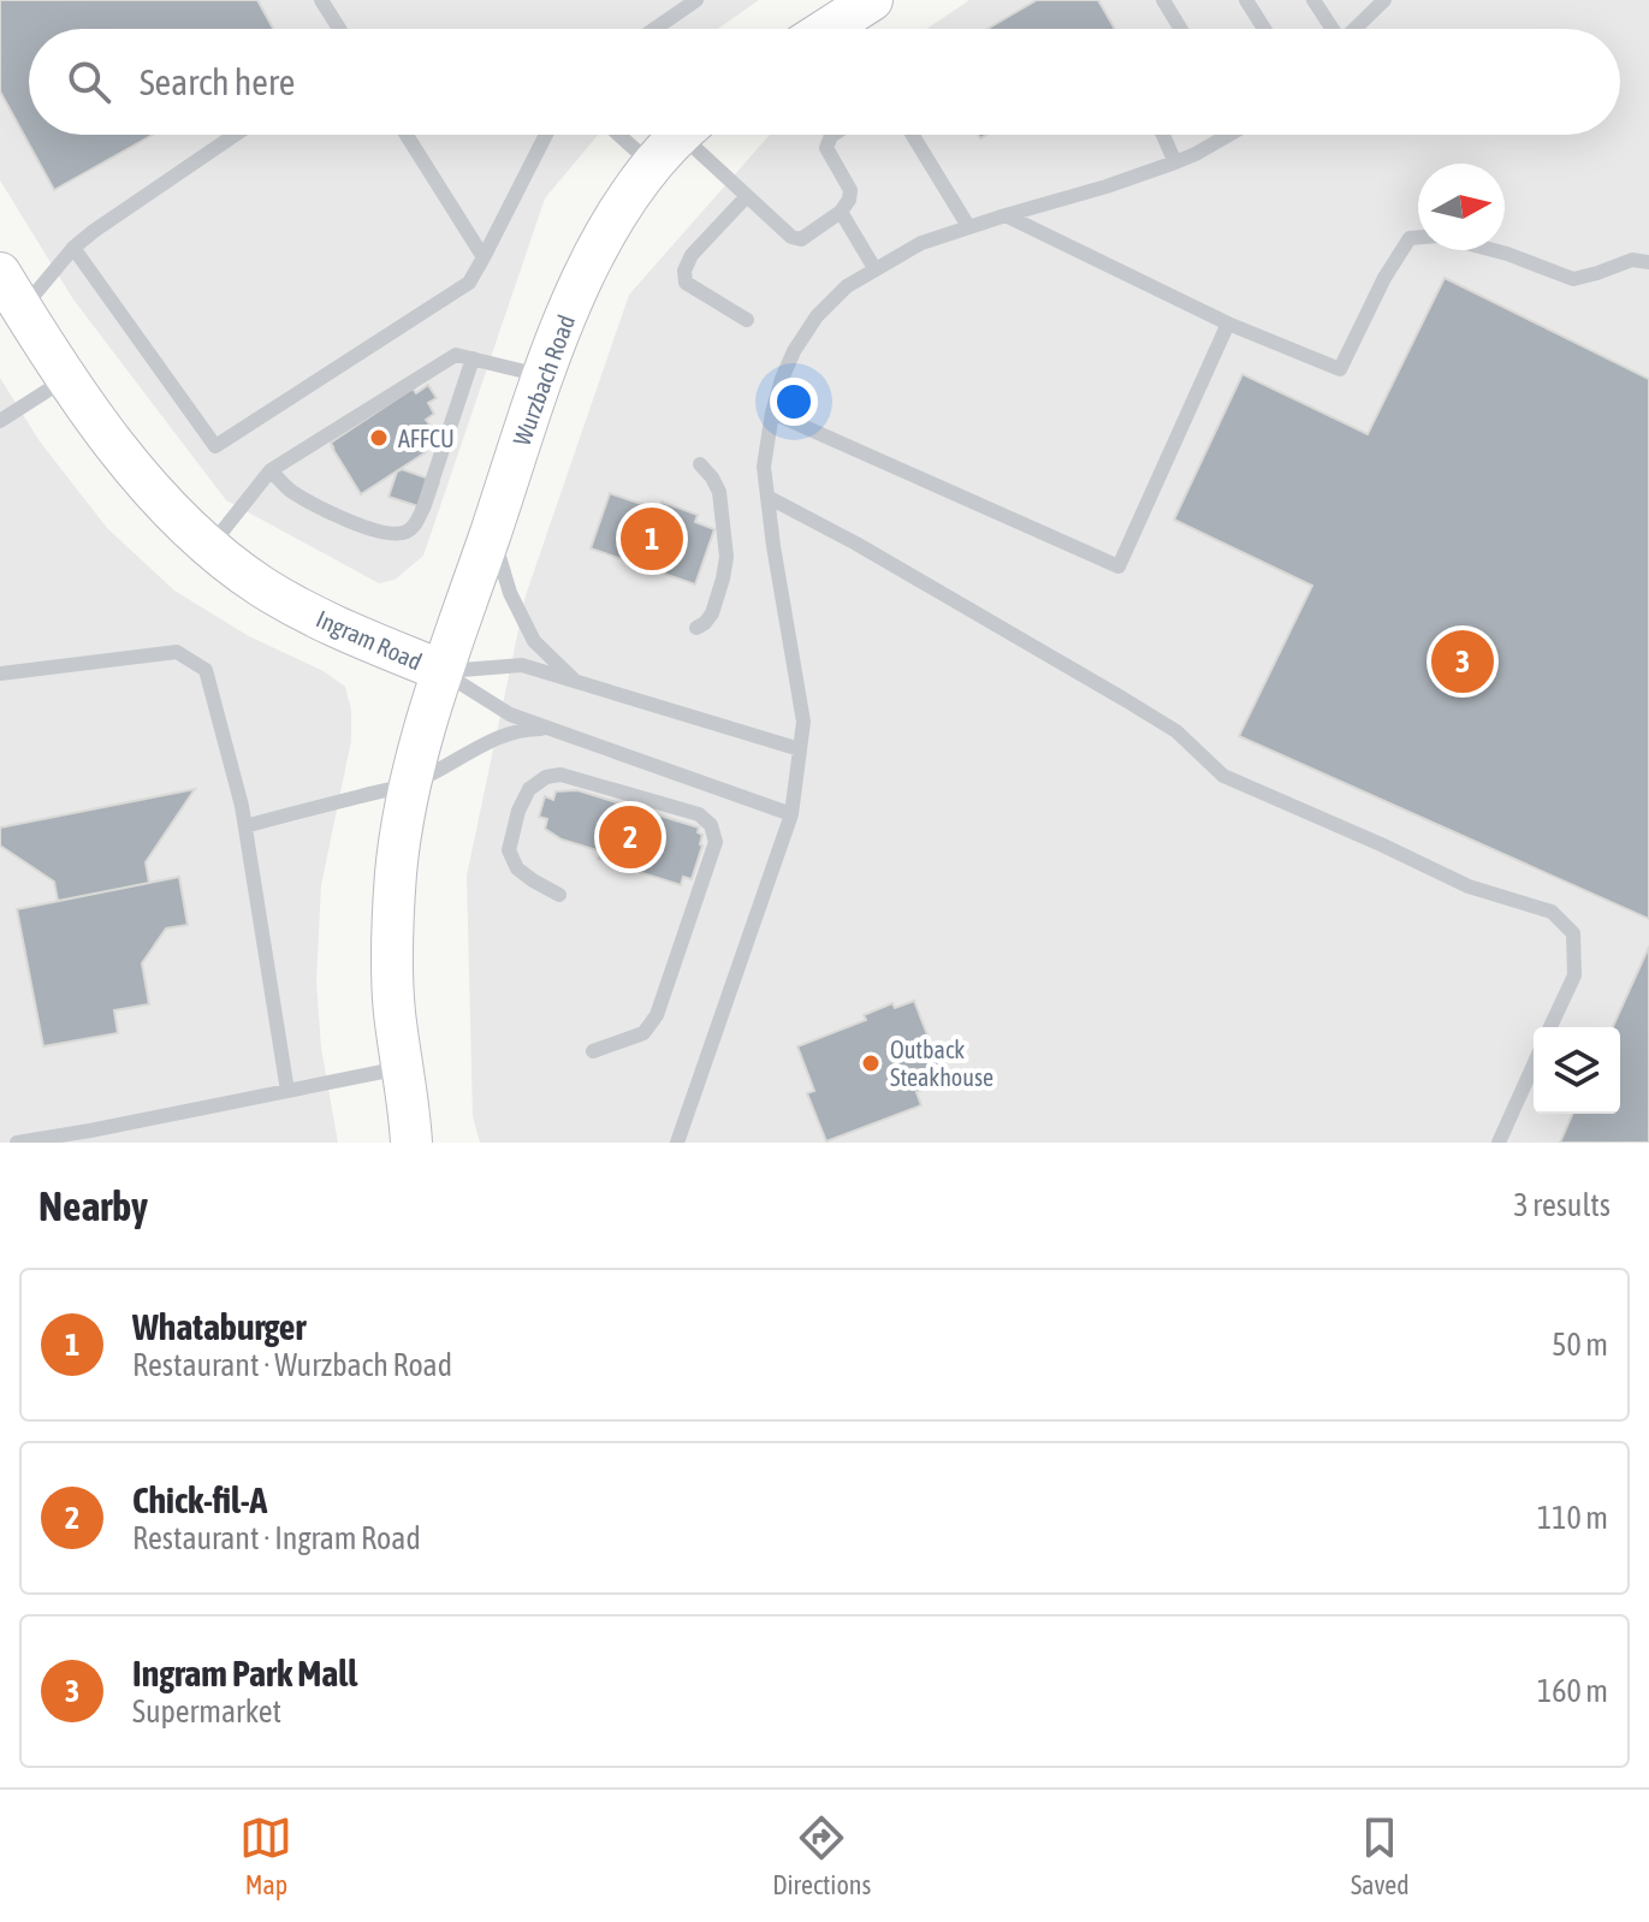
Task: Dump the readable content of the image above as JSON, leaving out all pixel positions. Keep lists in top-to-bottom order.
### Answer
{
  "streets": {
    "main road": ["Wurzbach Road", "Ingram Road"]
  },
  "crossings": [
    ["Wurzbach Road", "Ingram Road"]
  ],
  "places": ["AFFCU", "Outback Steakhouse"],
  "north": "right",
  "page": {
    "search": "Search here",
    "pins": ["1", "3", "2"],
    "heading": ["Nearby", "3 results"],
    "list": [
      {
        "mark": "1",
        "name": "Whataburger",
        "note": "Restaurant · Wurzbach Road",
        "value": "50 m"
      },
      {
        "mark": "2",
        "name": "Chick-fil-A",
        "note": "Restaurant · Ingram Road",
        "value": "110 m"
      },
      {
        "mark": "3",
        "name": "Ingram Park Mall",
        "note": "Supermarket",
        "value": "160 m"
      }
    ],
    "nav": ["Map", "Directions", "Saved"]
  }
}
